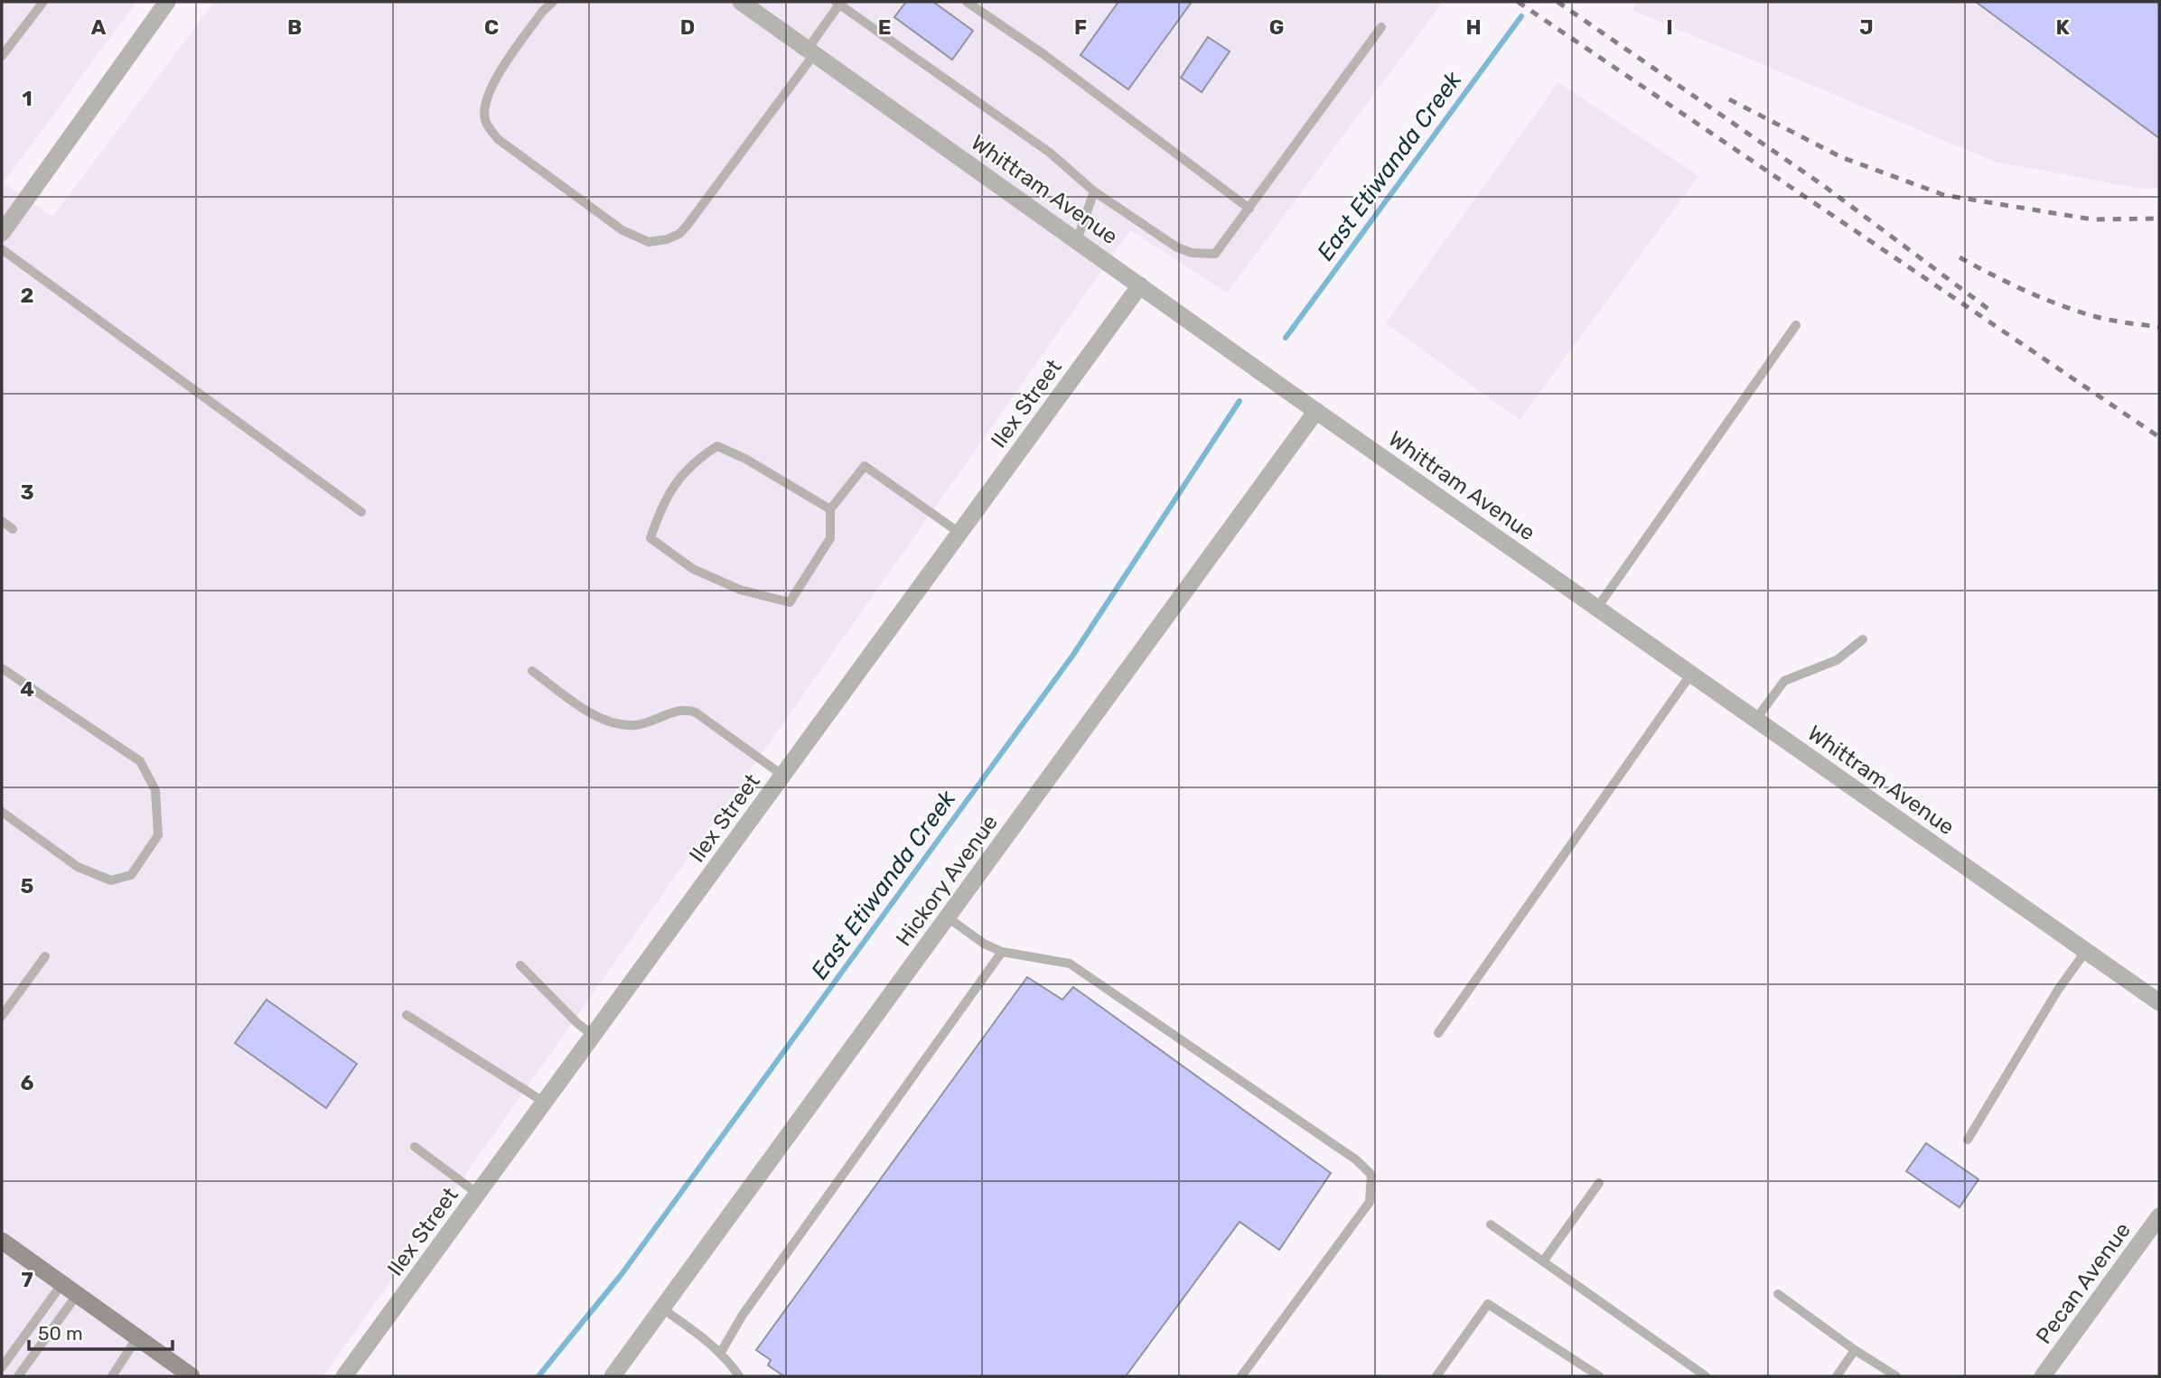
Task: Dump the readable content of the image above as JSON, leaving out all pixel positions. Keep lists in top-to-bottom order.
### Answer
{
  "streets": {
    "street": [
      "Whittram Avenue",
      "Ilex Street",
      "Hickory Avenue",
      "Pecan Avenue"
    ]
  },
  "crossings": [
    ["Whittram Avenue", "Ilex Street"],
    ["Whittram Avenue", "Hickory Avenue"]
  ],
  "water": ["East Etiwanda Creek"],
  "scale_bar": "50 m",
  "grid": {
    "columns": [
      "A",
      "B",
      "C",
      "D",
      "E",
      "F",
      "G",
      "H",
      "I",
      "J",
      "K"
    ],
    "rows": [
      "1",
      "2",
      "3",
      "4",
      "5",
      "6",
      "7"
    ]
  }
}
